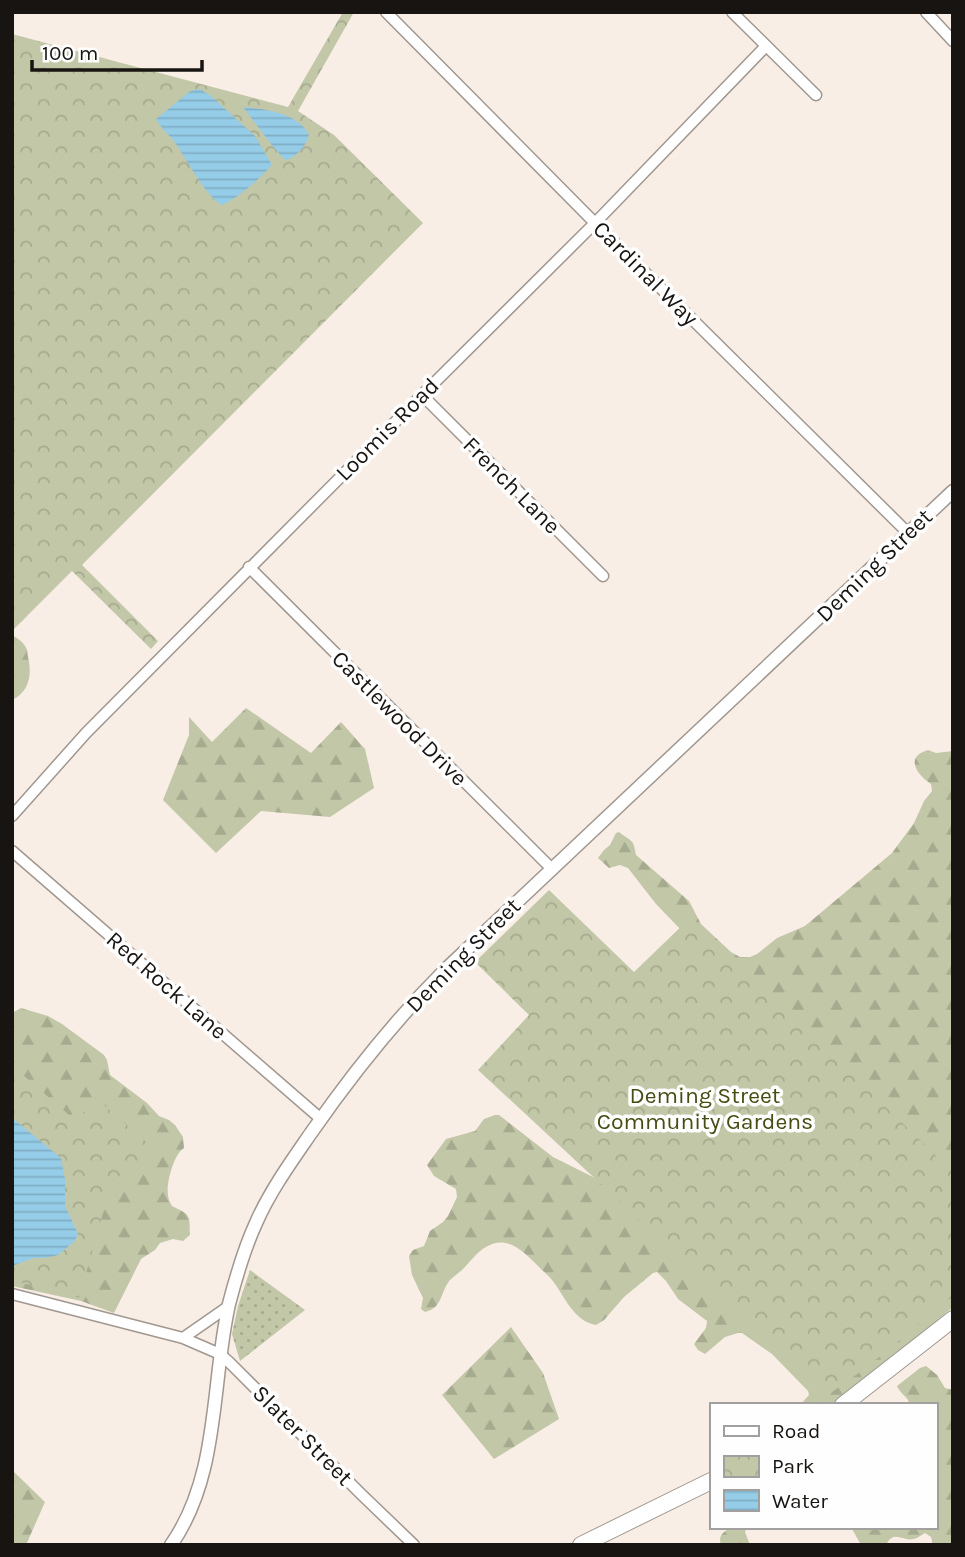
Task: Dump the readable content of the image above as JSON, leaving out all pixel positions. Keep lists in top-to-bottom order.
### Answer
{
  "streets": {
    "street": [
      "Cardinal Way",
      "Loomis Road",
      "French Lane",
      "Deming Street",
      "Castlewood Drive",
      "Red Rock Lane",
      "Slater Street"
    ]
  },
  "crossings": [
    ["Cardinal Way", "Loomis Road"],
    ["Cardinal Way", "Deming Street"],
    ["Loomis Road", "French Lane"],
    ["Loomis Road", "Castlewood Drive"],
    ["Deming Street", "Castlewood Drive"],
    ["Deming Street", "Red Rock Lane"],
    ["Deming Street", "Slater Street"]
  ],
  "parks": ["Deming Street Community Gardens"],
  "legend": ["Road", "Park", "Water"],
  "scale_bar": "100 m"
}
